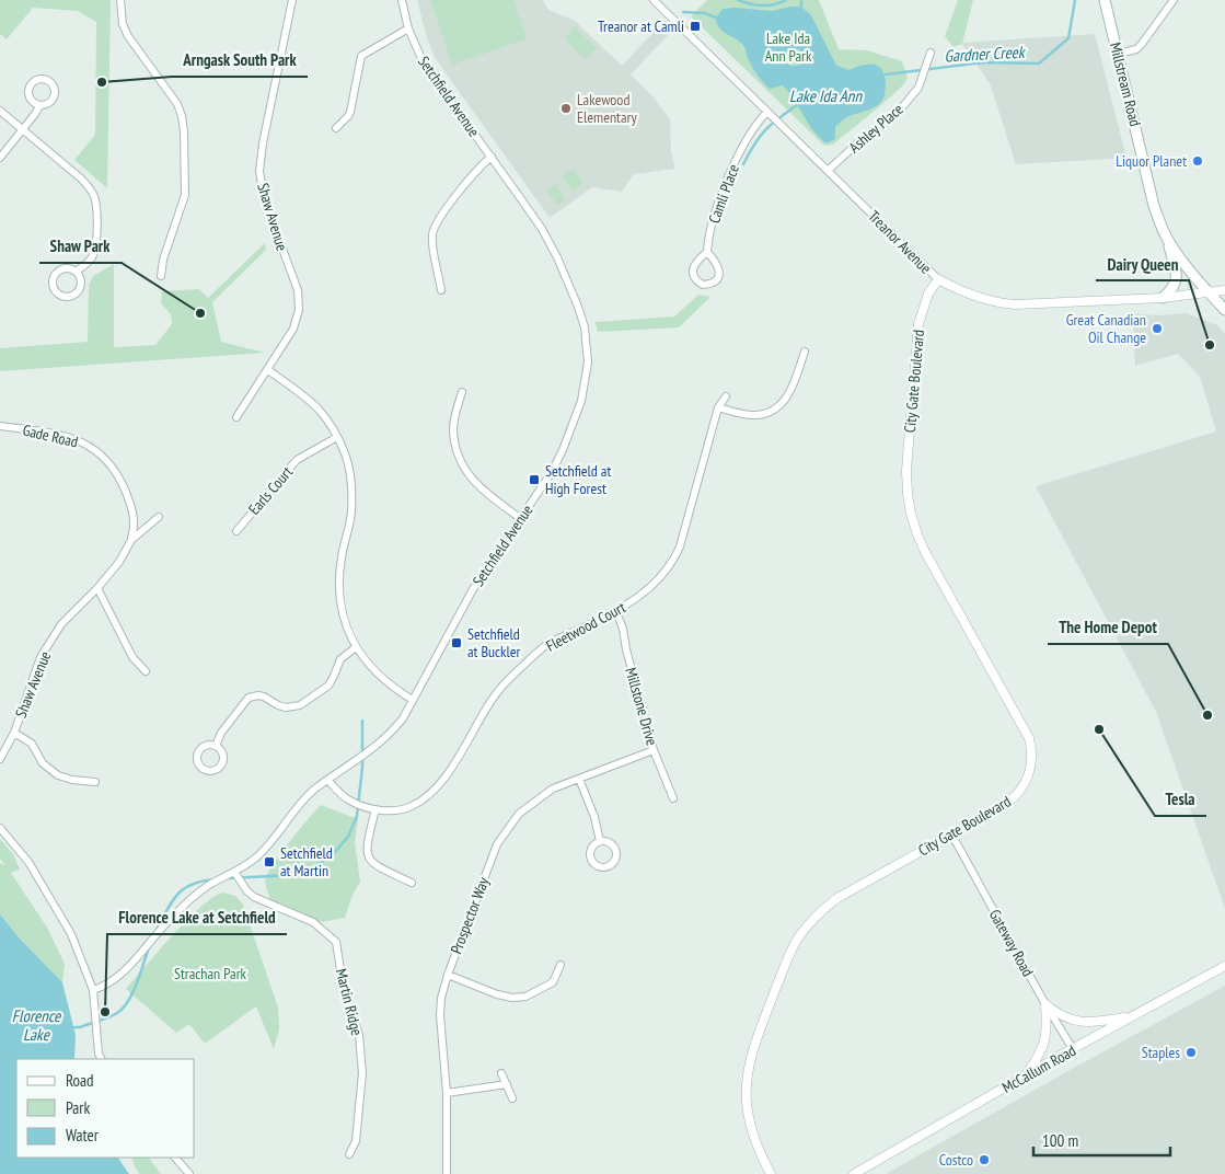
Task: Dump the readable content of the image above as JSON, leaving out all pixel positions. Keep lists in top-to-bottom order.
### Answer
{
  "streets": {
    "main road": ["Millstream Road"],
    "street": [
      "Setchfield Avenue",
      "Ashley Place",
      "Camli Place",
      "Shaw Avenue",
      "Treanor Avenue",
      "City Gate Boulevard",
      "Gade Road",
      "Earls Court",
      "Fleetwood Court",
      "Millstone Drive",
      "Prospector Way",
      "Gateway Road",
      "Martin Ridge",
      "McCallum Road"
    ]
  },
  "crossings": [
    ["Millstream Road", "Treanor Avenue"],
    ["Setchfield Avenue", "Fleetwood Court"],
    ["Setchfield Avenue", "Martin Ridge"],
    ["Ashley Place", "Treanor Avenue"],
    ["Camli Place", "Treanor Avenue"],
    ["Shaw Avenue", "Gade Road"],
    ["Treanor Avenue", "City Gate Boulevard"],
    ["City Gate Boulevard", "Gateway Road"],
    ["Fleetwood Court", "Millstone Drive"],
    ["Millstone Drive", "Prospector Way"],
    ["Gateway Road", "McCallum Road"]
  ],
  "water": ["Gardner Creek", "Lake Ida Ann", "Florence Lake"],
  "parks": ["Lake Ida Ann Park", "Strachan Park"],
  "places": {
    "transit": [
      "Treanor at Camli",
      "Setchfield at High Forest",
      "Setchfield at Buckler",
      "Setchfield at Martin"
    ],
    "other": [
      "Arngask South Park",
      "Lakewood Elementary",
      "Liquor Planet",
      "Shaw Park",
      "Great Canadian Oil Change",
      "Dairy Queen",
      "The Home Depot",
      "Tesla",
      "Florence Lake at Setchfield",
      "Staples",
      "Costco"
    ]
  },
  "legend": ["Road", "Park", "Water"],
  "scale_bar": "100 m"
}
